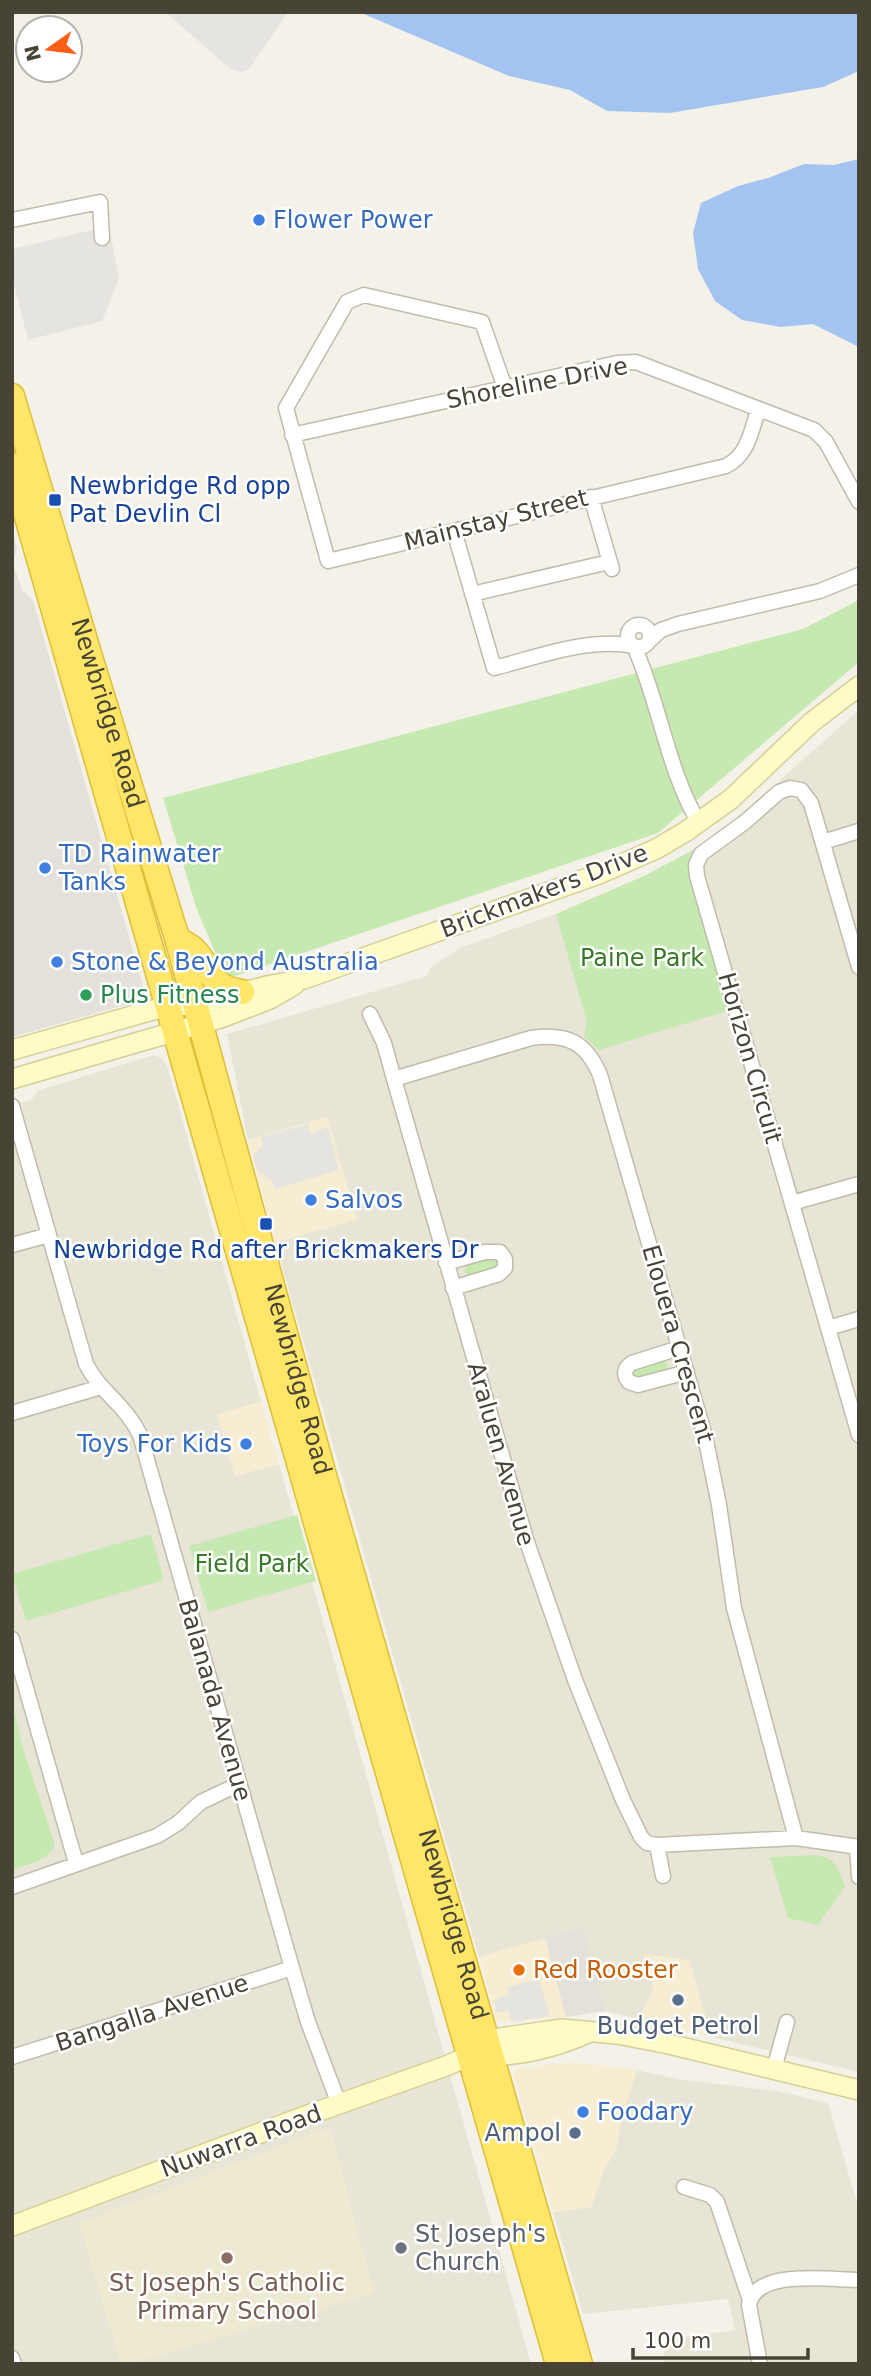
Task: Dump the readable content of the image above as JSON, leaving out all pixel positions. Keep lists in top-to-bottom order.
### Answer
{
  "streets": {
    "highway": ["Newbridge Road"],
    "street": [
      "Shoreline Drive",
      "Mainstay Street",
      "Brickmakers Drive",
      "Horizon Circuit",
      "Elouera Crescent",
      "Araluen Avenue",
      "Balanada Avenue",
      "Bangalla Avenue",
      "Nuwarra Road"
    ]
  },
  "crossings": [
    ["Shoreline Drive", "Mainstay Street"],
    ["Newbridge Road", "Brickmakers Drive"],
    ["Newbridge Road", "Nuwarra Road"],
    ["Elouera Crescent", "Araluen Avenue"],
    ["Balanada Avenue", "Bangalla Avenue"],
    ["Balanada Avenue", "Nuwarra Road"]
  ],
  "parks": ["Paine Park", "Field Park"],
  "places": {
    "other": [
      "Flower Power",
      "TD Rainwater Tanks",
      "Stone & Beyond Australia",
      "Plus Fitness",
      "Salvos",
      "Toys For Kids",
      "Red Rooster",
      "Budget Petrol",
      "Foodary",
      "Ampol",
      "St Joseph's Church",
      "St Joseph's Catholic Primary School"
    ],
    "transit": ["Newbridge Rd opp Pat Devlin Cl", "Newbridge Rd after Brickmakers Dr"]
  },
  "scale_bar": "100 m",
  "north": "left"
}
